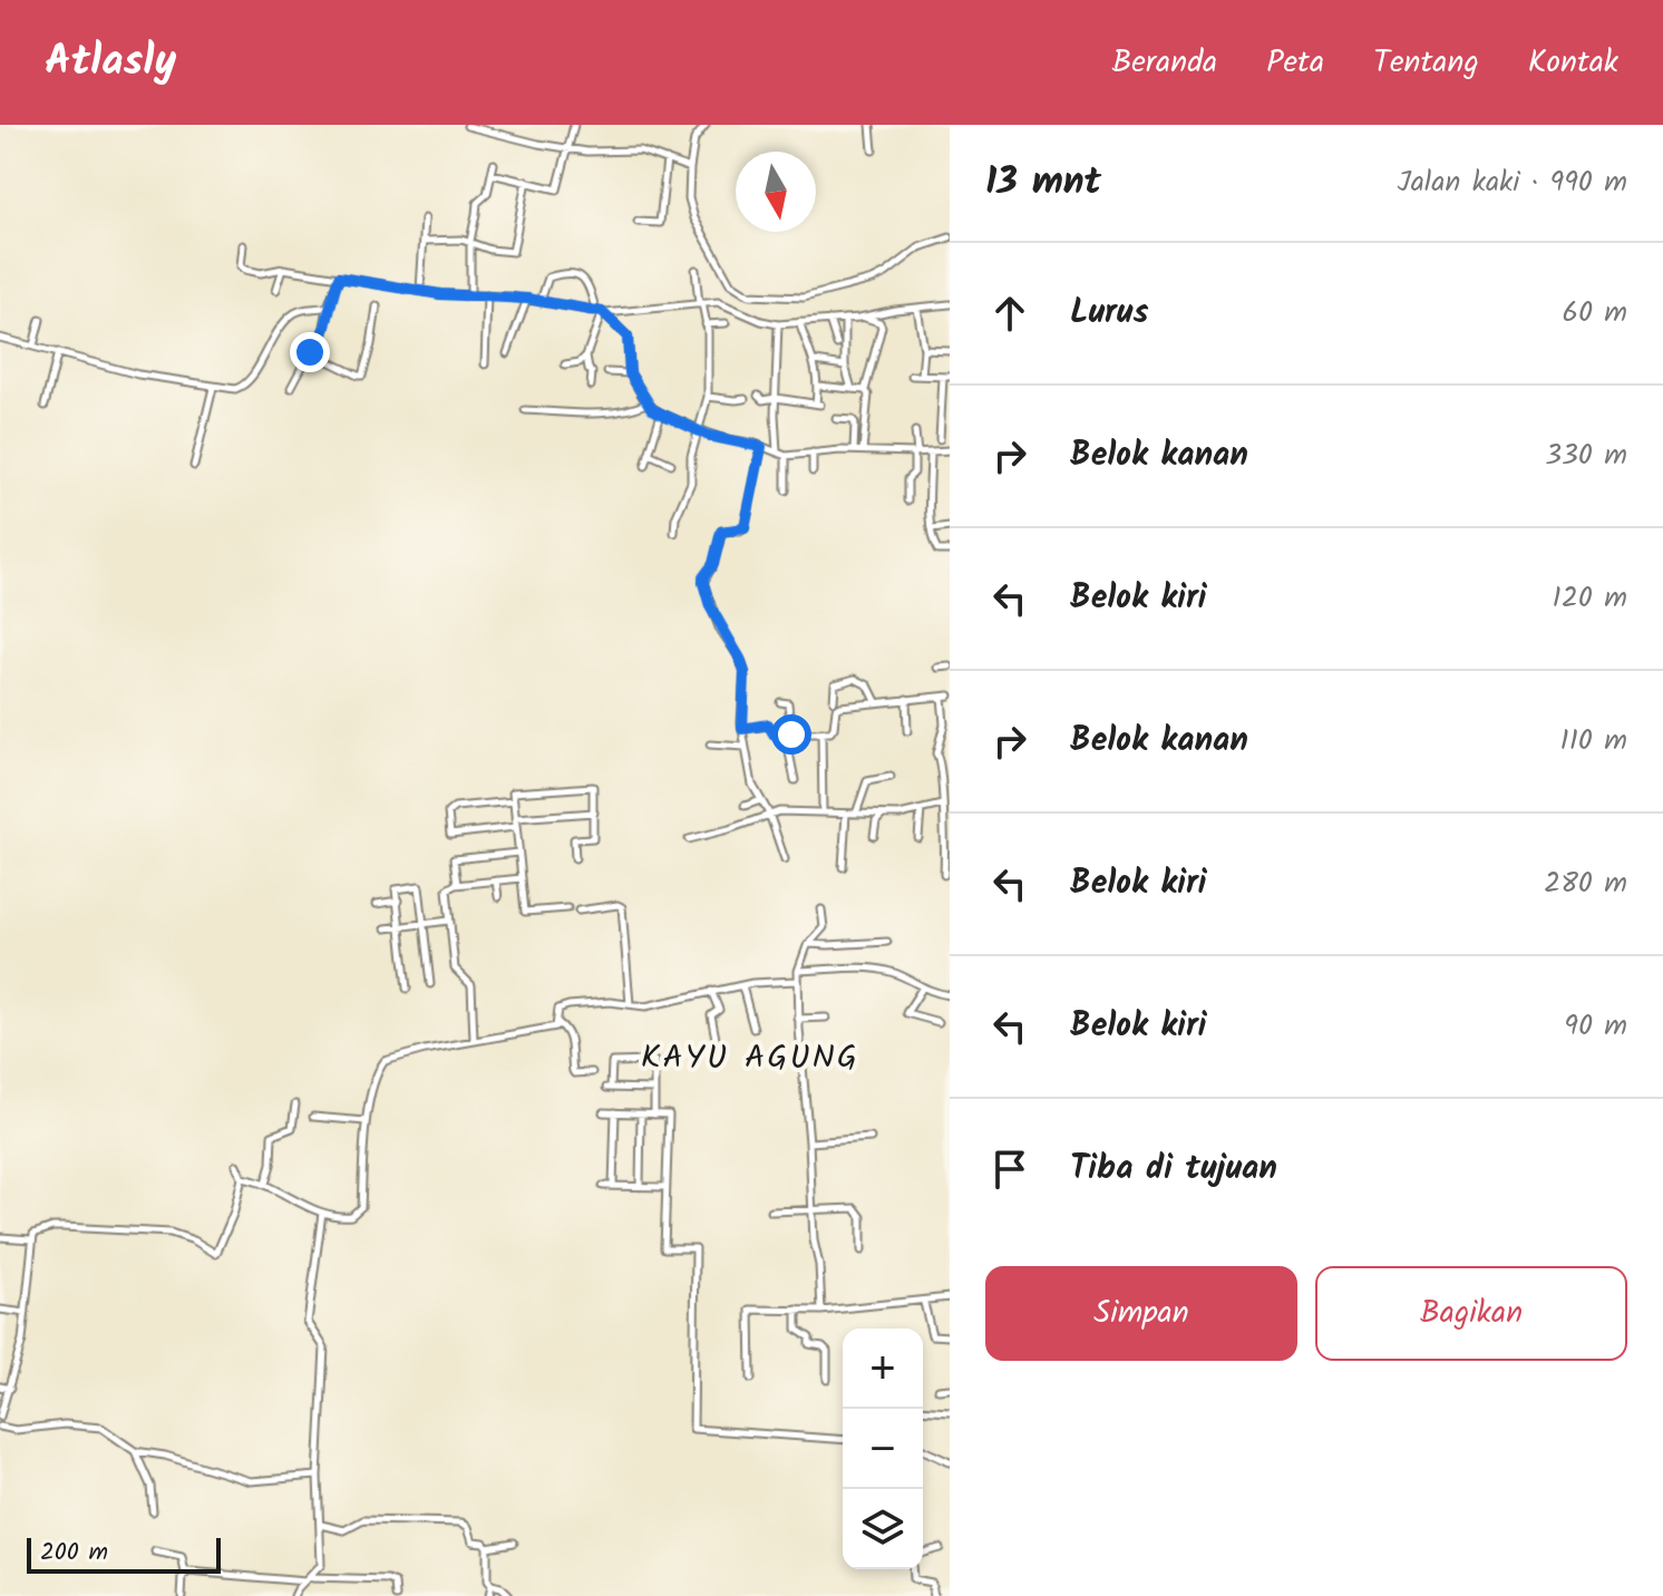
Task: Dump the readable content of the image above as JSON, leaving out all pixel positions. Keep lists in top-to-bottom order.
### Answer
{
  "districts": ["KAYU AGUNG"],
  "scale_bar": "200 m",
  "north": "bottom",
  "page": {
    "header": "Atlasly",
    "nav": [
      "Beranda",
      "Peta",
      "Tentang",
      "Kontak"
    ],
    "heading": ["13 mnt", "Jalan kaki · 990 m"],
    "list": [
      ["Lurus", "60 m"],
      ["Belok kanan", "330 m"],
      ["Belok kiri", "120 m"],
      ["Belok kanan", "110 m"],
      ["Belok kiri", "280 m"],
      ["Belok kiri", "90 m"],
      "Tiba di tujuan"
    ],
    "buttons": ["Simpan", "Bagikan"],
    "map_buttons": ["+", "−"],
    "scale": "200 m"
  }
}
